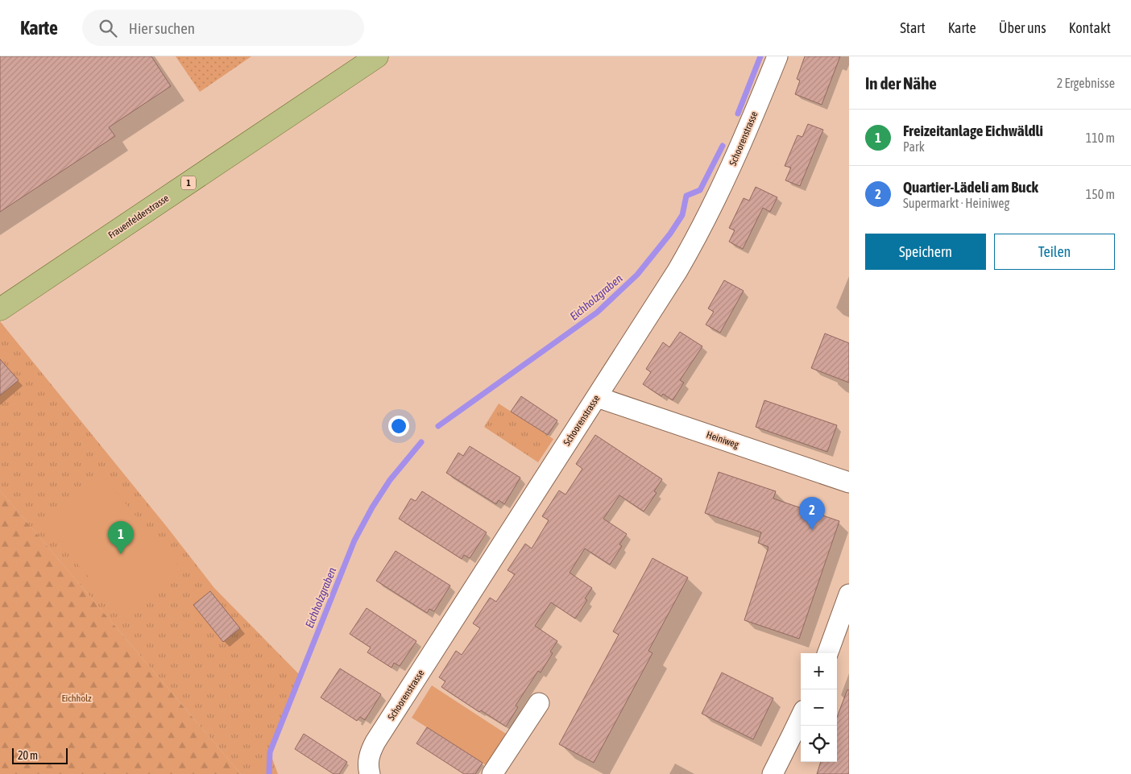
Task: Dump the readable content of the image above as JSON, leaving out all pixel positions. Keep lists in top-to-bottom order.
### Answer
{
  "streets": {
    "main road": ["1", "Frauenfelderstrasse"],
    "street": ["Schoorenstrasse", "Heiniweg"]
  },
  "crossings": [
    ["Schoorenstrasse", "Heiniweg"]
  ],
  "water": ["Eichholzgraben"],
  "parks": ["Eichholz"],
  "scale_bar": "20 m",
  "page": {
    "header": "Karte",
    "search": "Hier suchen",
    "nav": [
      "Start",
      "Karte",
      "Über uns",
      "Kontakt"
    ],
    "heading": ["In der Nähe", "2 Ergebnisse"],
    "list": [
      {
        "mark": "1",
        "name": "Freizeitanlage Eichwäldli",
        "note": "Park",
        "value": "110 m"
      },
      {
        "mark": "2",
        "name": "Quartier-Lädeli am Buck",
        "note": "Supermarkt · Heiniweg",
        "value": "150 m"
      }
    ],
    "buttons": ["Speichern", "Teilen"],
    "pins": ["2", "1"],
    "map_buttons": ["+", "−"],
    "scale": "20 m"
  }
}
